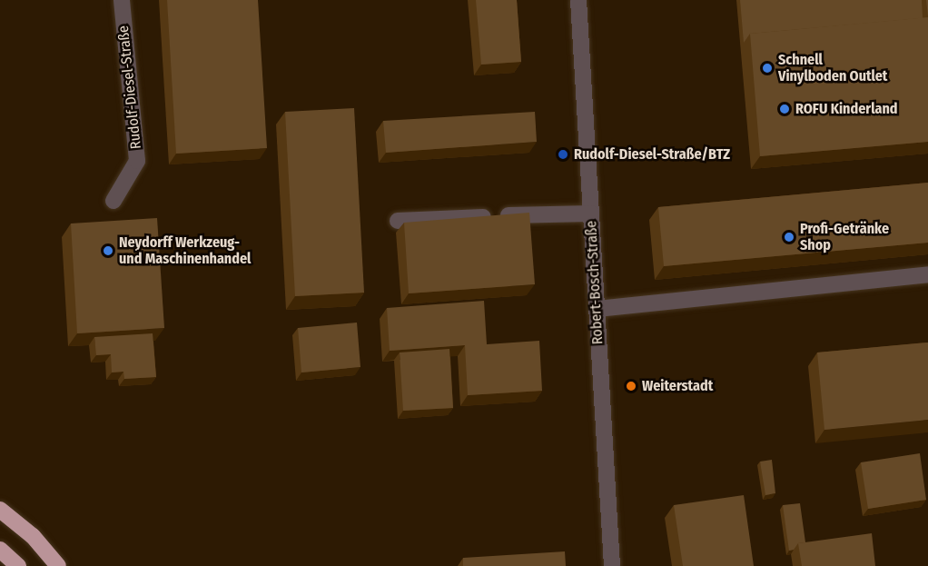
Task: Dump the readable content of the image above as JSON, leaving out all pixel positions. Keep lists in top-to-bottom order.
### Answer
{
  "streets": {
    "street": ["Rudolf-Diesel-Straße", "Robert-Bosch-Straße"]
  },
  "places": [
    "Schnell Vinylboden Outlet",
    "ROFU Kinderland",
    "Rudolf-Diesel-Straße/BTZ",
    "Profi-Getränke Shop",
    "Neydorff Werkzeug- und Maschinenhandel",
    "Weiterstadt"
  ]
}
